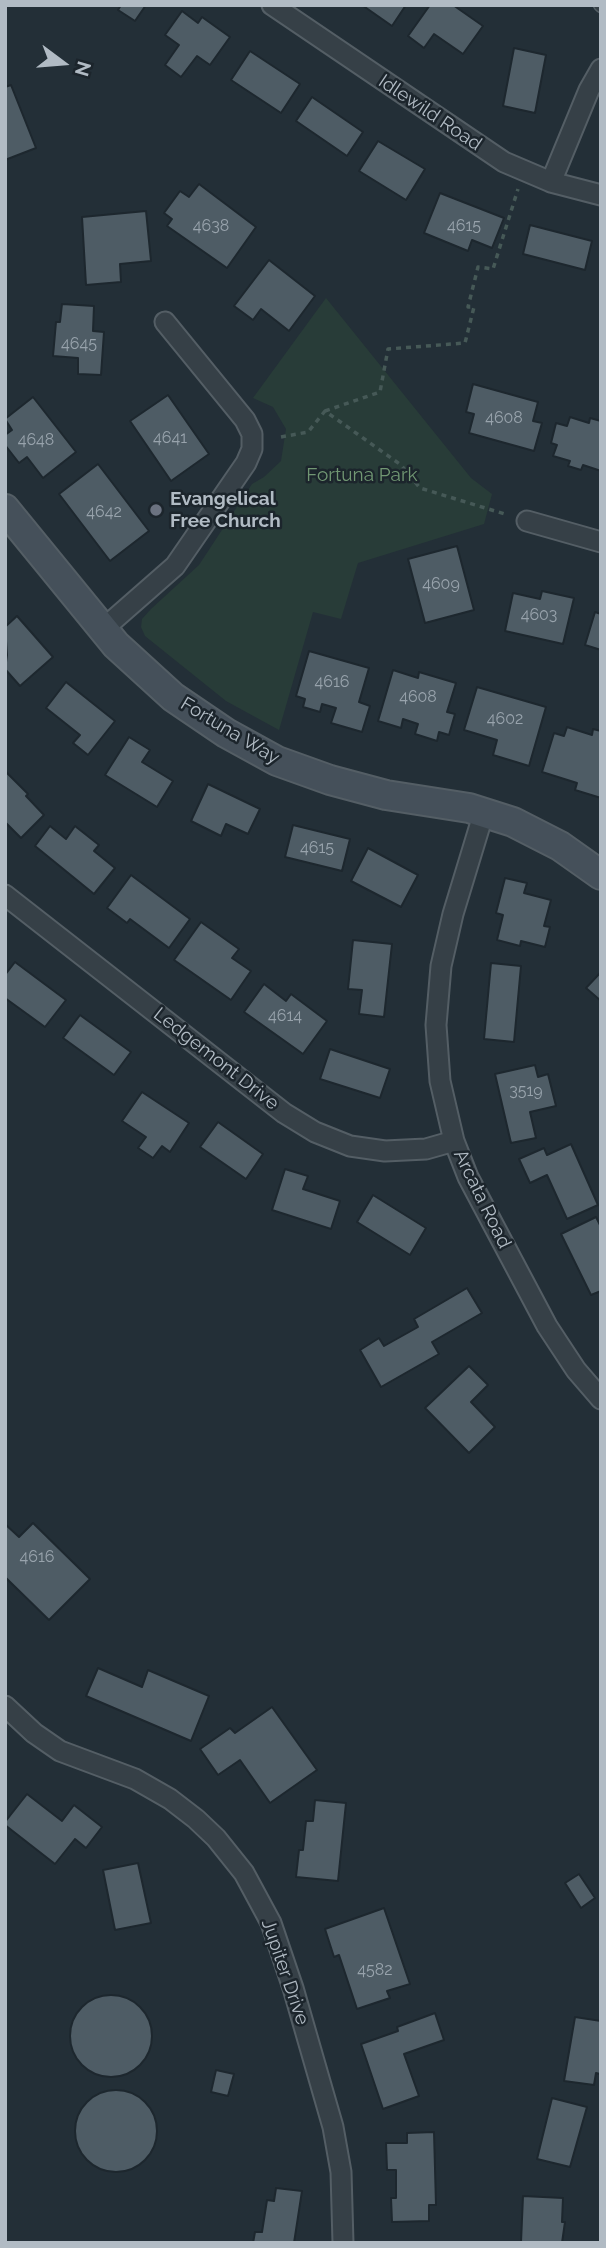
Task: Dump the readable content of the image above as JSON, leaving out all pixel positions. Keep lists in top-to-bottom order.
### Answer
{
  "streets": {
    "street": [
      "Idlewild Road",
      "Fortuna Way",
      "Ledgemont Drive",
      "Arcata Road",
      "Jupiter Drive"
    ]
  },
  "crossings": [
    ["Fortuna Way", "Arcata Road"],
    ["Ledgemont Drive", "Arcata Road"]
  ],
  "parks": ["Fortuna Park"],
  "places": ["Evangelical Free Church"],
  "house_numbers": [
    "4638",
    "4615",
    "4645",
    "4608",
    "4641",
    "4648",
    "4642",
    "4609",
    "4603",
    "4616",
    "4608",
    "4602",
    "4615",
    "4614",
    "3519",
    "4616",
    "4582"
  ],
  "north": "right"
}
